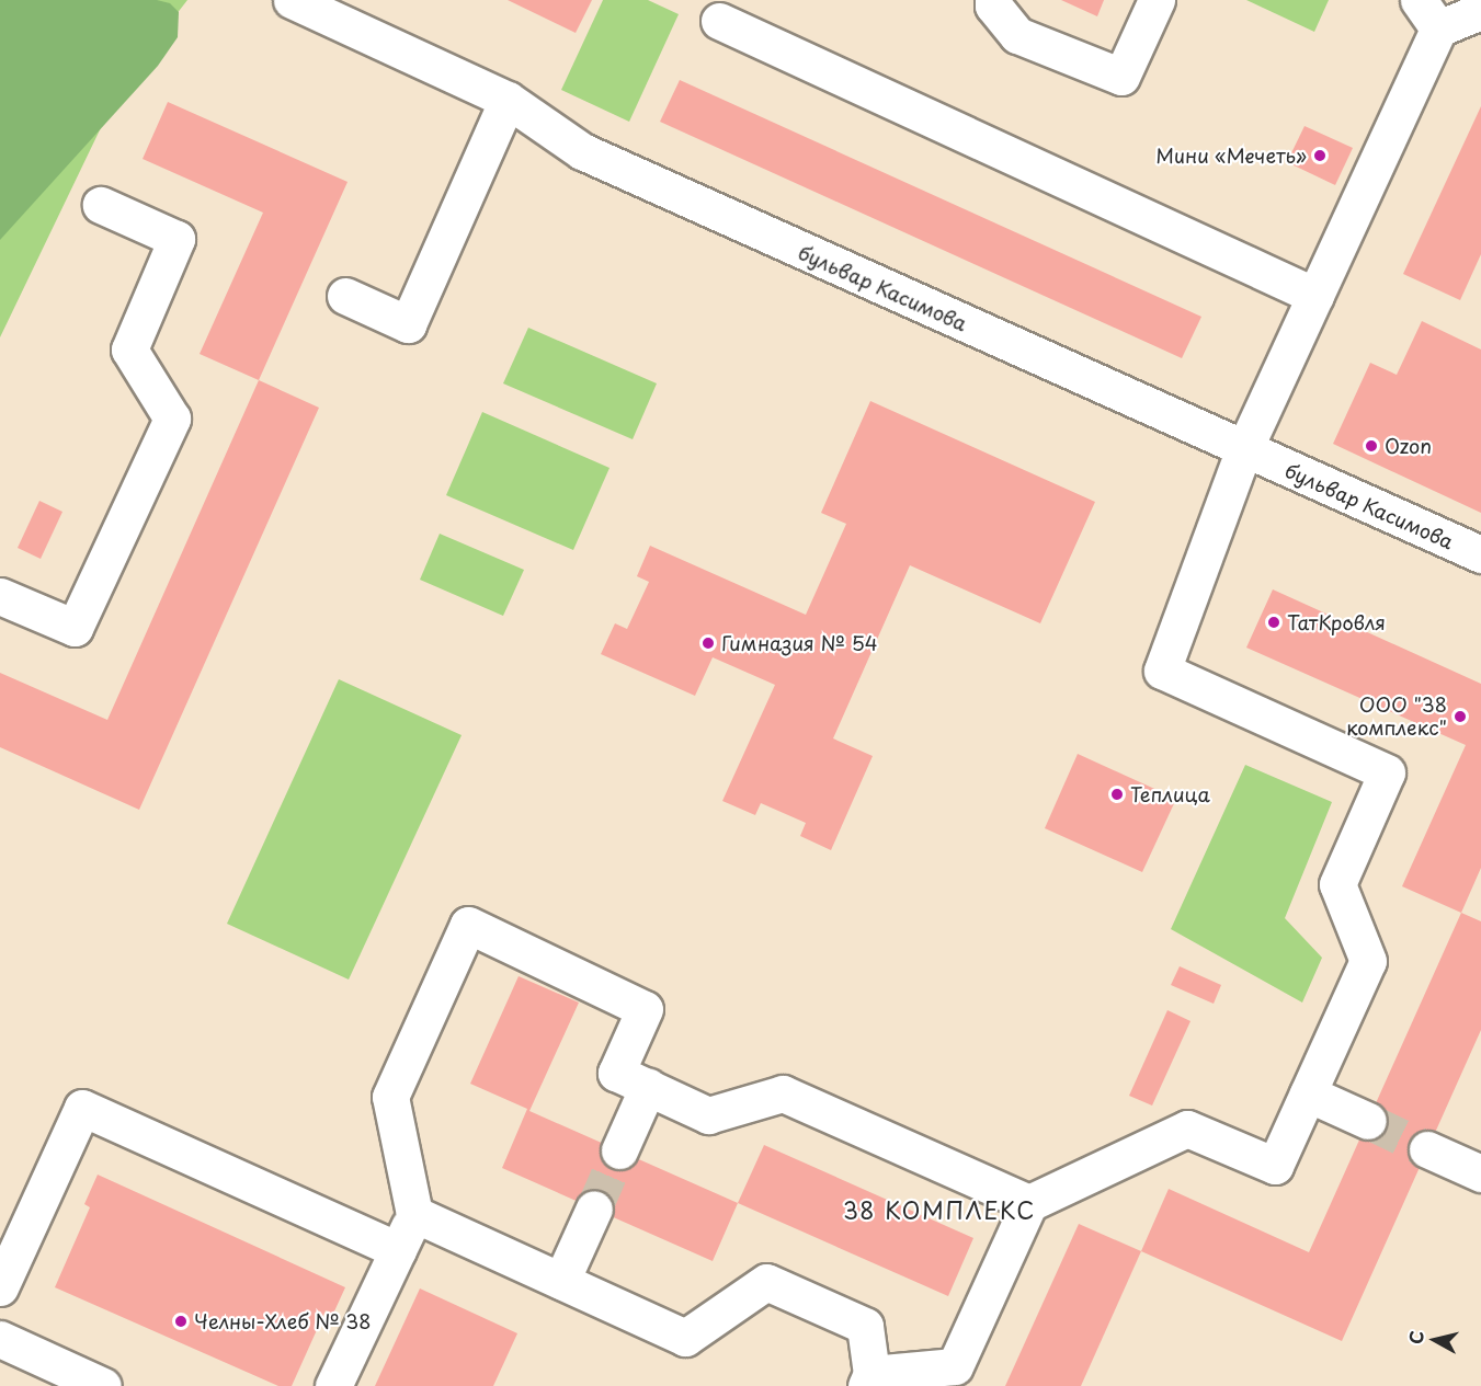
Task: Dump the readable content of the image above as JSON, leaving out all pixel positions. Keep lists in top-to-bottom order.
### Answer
{
  "streets": {
    "street": ["бульвар Касимова"]
  },
  "districts": ["38 КОМПЛЕКС"],
  "places": [
    "Мини «Мечеть»",
    "Ozon",
    "ТатКровля",
    "Гимназия № 54",
    "ООО \"38 комплекс\"",
    "Теплица",
    "Челны-Хлеб № 38"
  ],
  "north": "left"
}
